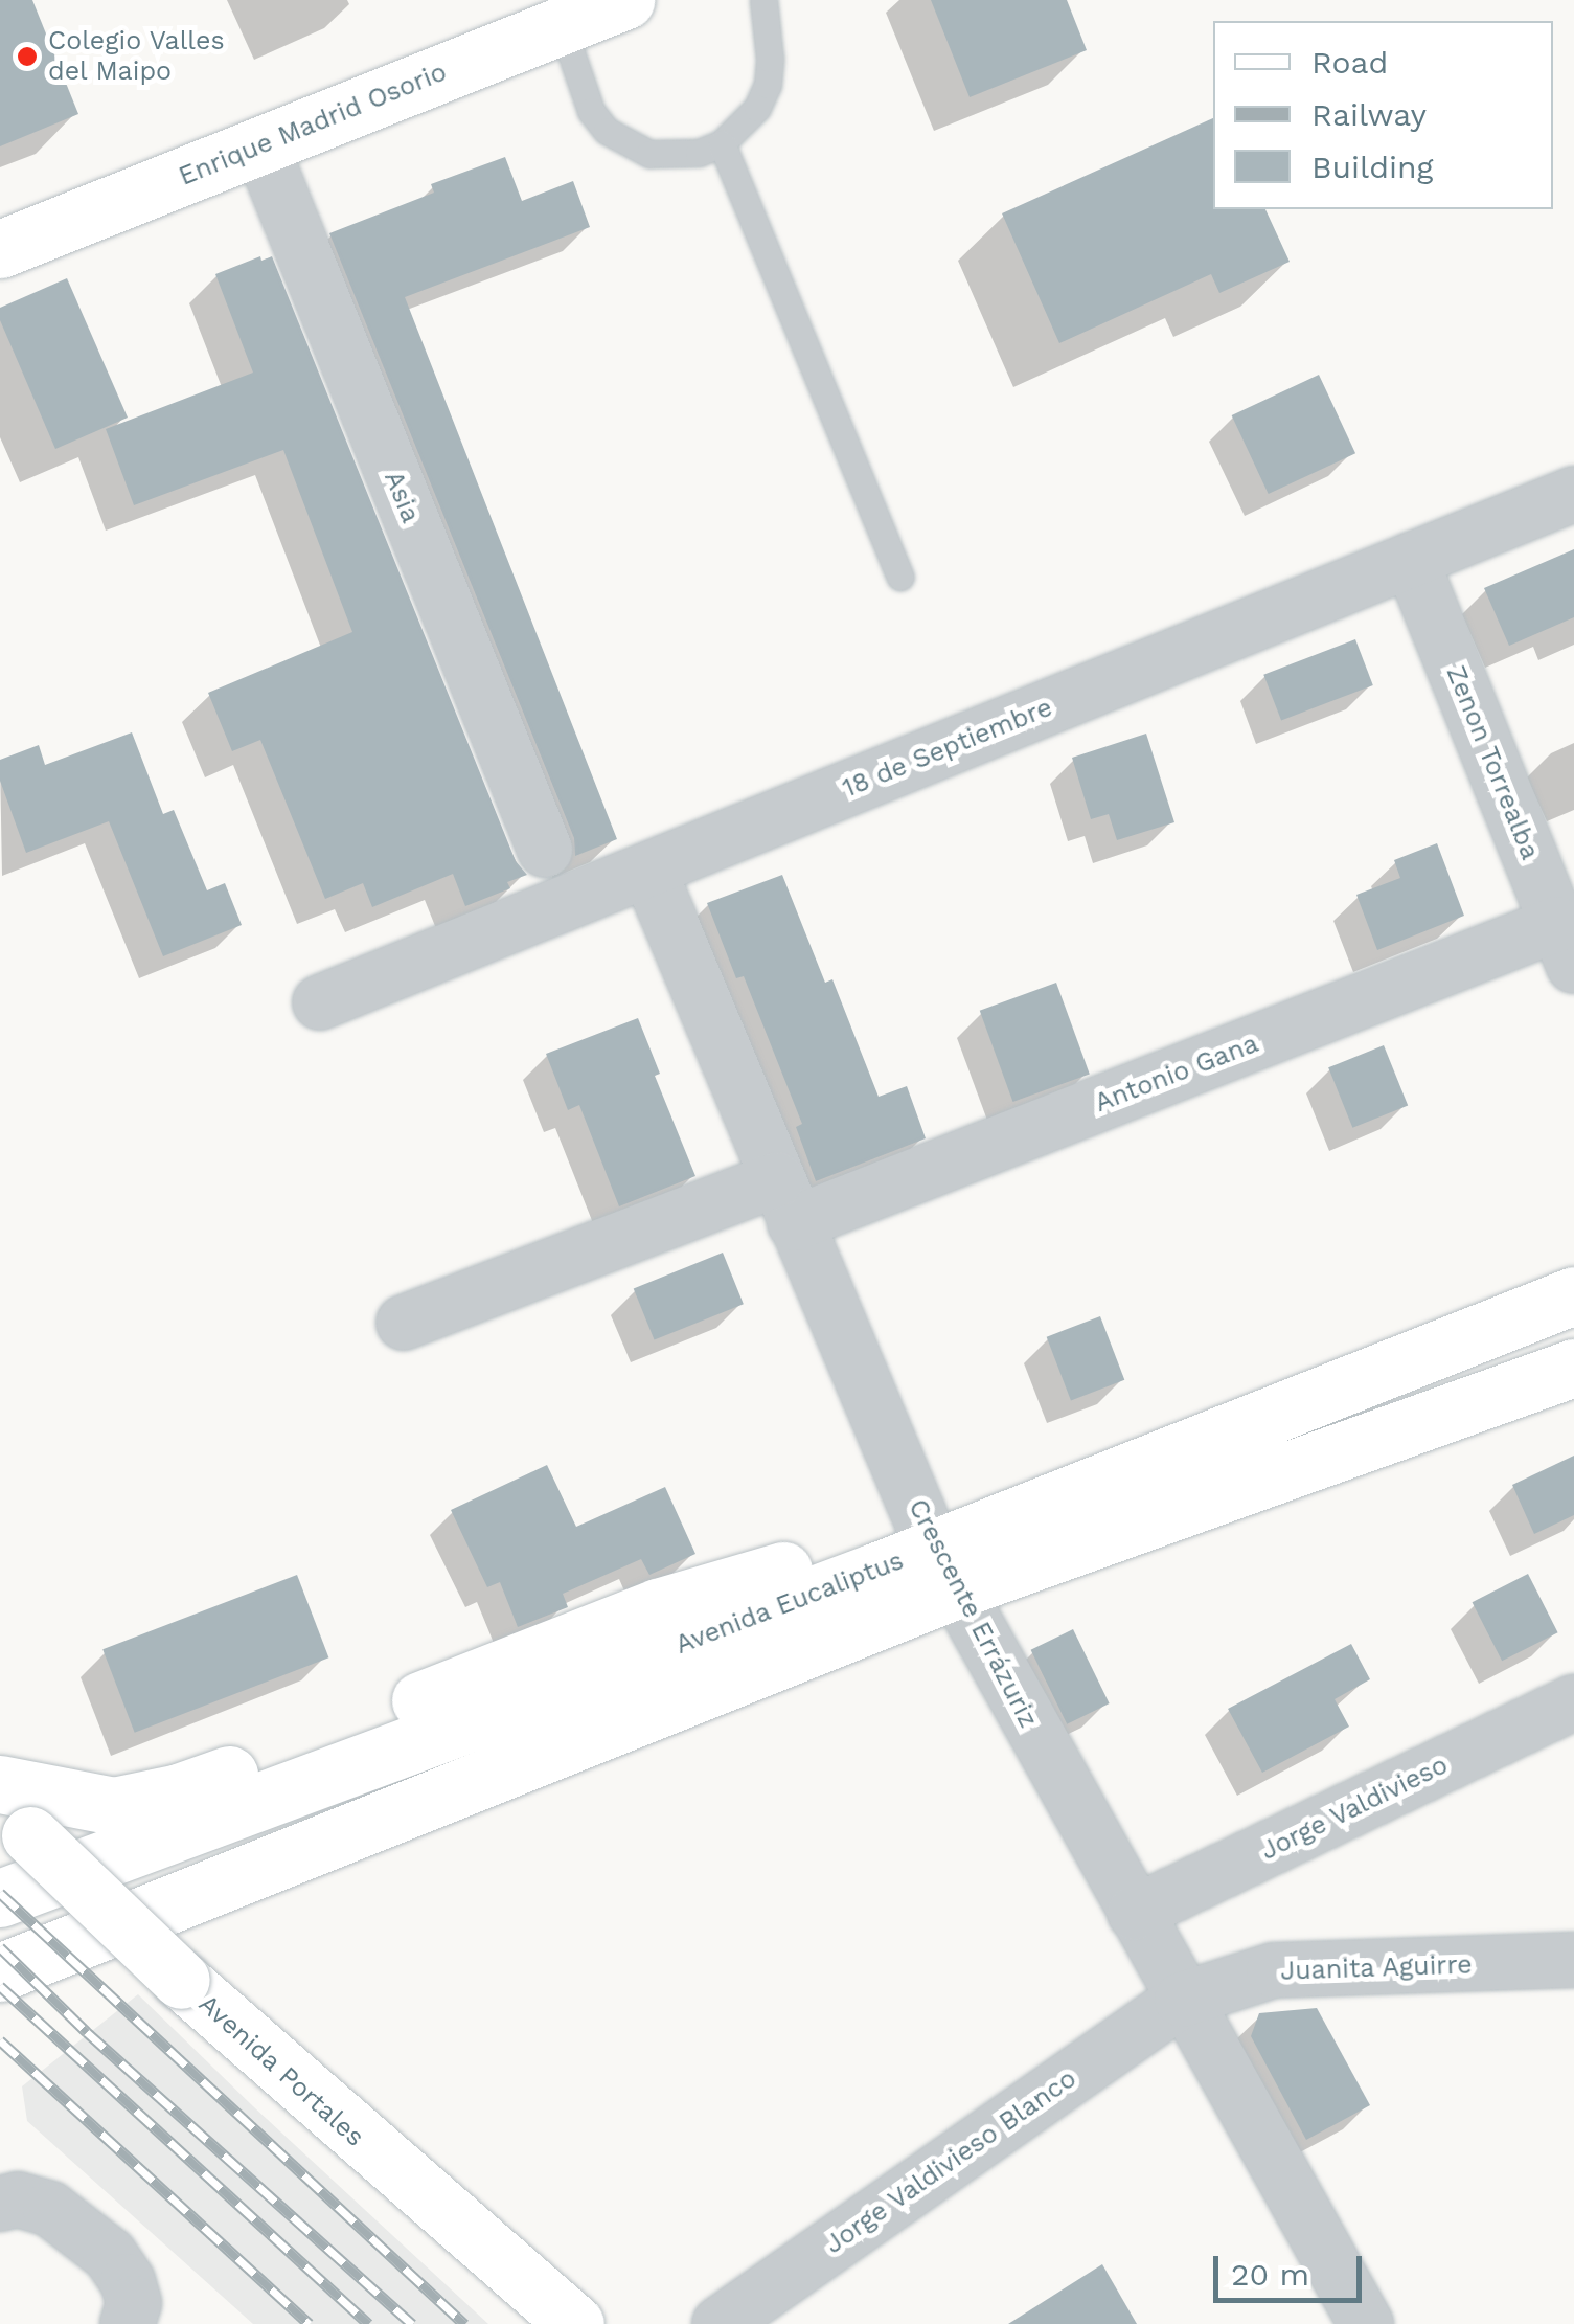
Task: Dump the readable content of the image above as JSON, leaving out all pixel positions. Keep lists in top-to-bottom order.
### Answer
{
  "streets": {
    "main road": ["Enrique Madrid Osorio", "Avenida Eucaliptus", "Avenida Portales"],
    "street": [
      "Asia",
      "18 de Septiembre",
      "Zenon Torrealba",
      "Antonio Gana",
      "Crescente Errázuriz",
      "Jorge Valdivieso",
      "Juanita Aguirre",
      "Jorge Valdivieso Blanco"
    ]
  },
  "crossings": [
    ["Enrique Madrid Osorio", "Asia"],
    ["18 de Septiembre", "Zenon Torrealba"],
    ["18 de Septiembre", "Crescente Errázuriz"],
    ["Zenon Torrealba", "Antonio Gana"],
    ["Antonio Gana", "Crescente Errázuriz"],
    ["Avenida Eucaliptus", "Crescente Errázuriz"],
    ["Crescente Errázuriz", "Jorge Valdivieso"],
    ["Crescente Errázuriz", "Juanita Aguirre"],
    ["Crescente Errázuriz", "Jorge Valdivieso Blanco"],
    ["Juanita Aguirre", "Jorge Valdivieso Blanco"]
  ],
  "places": ["Colegio Valles del Maipo"],
  "legend": ["Road", "Railway", "Building"],
  "scale_bar": "20 m"
}
